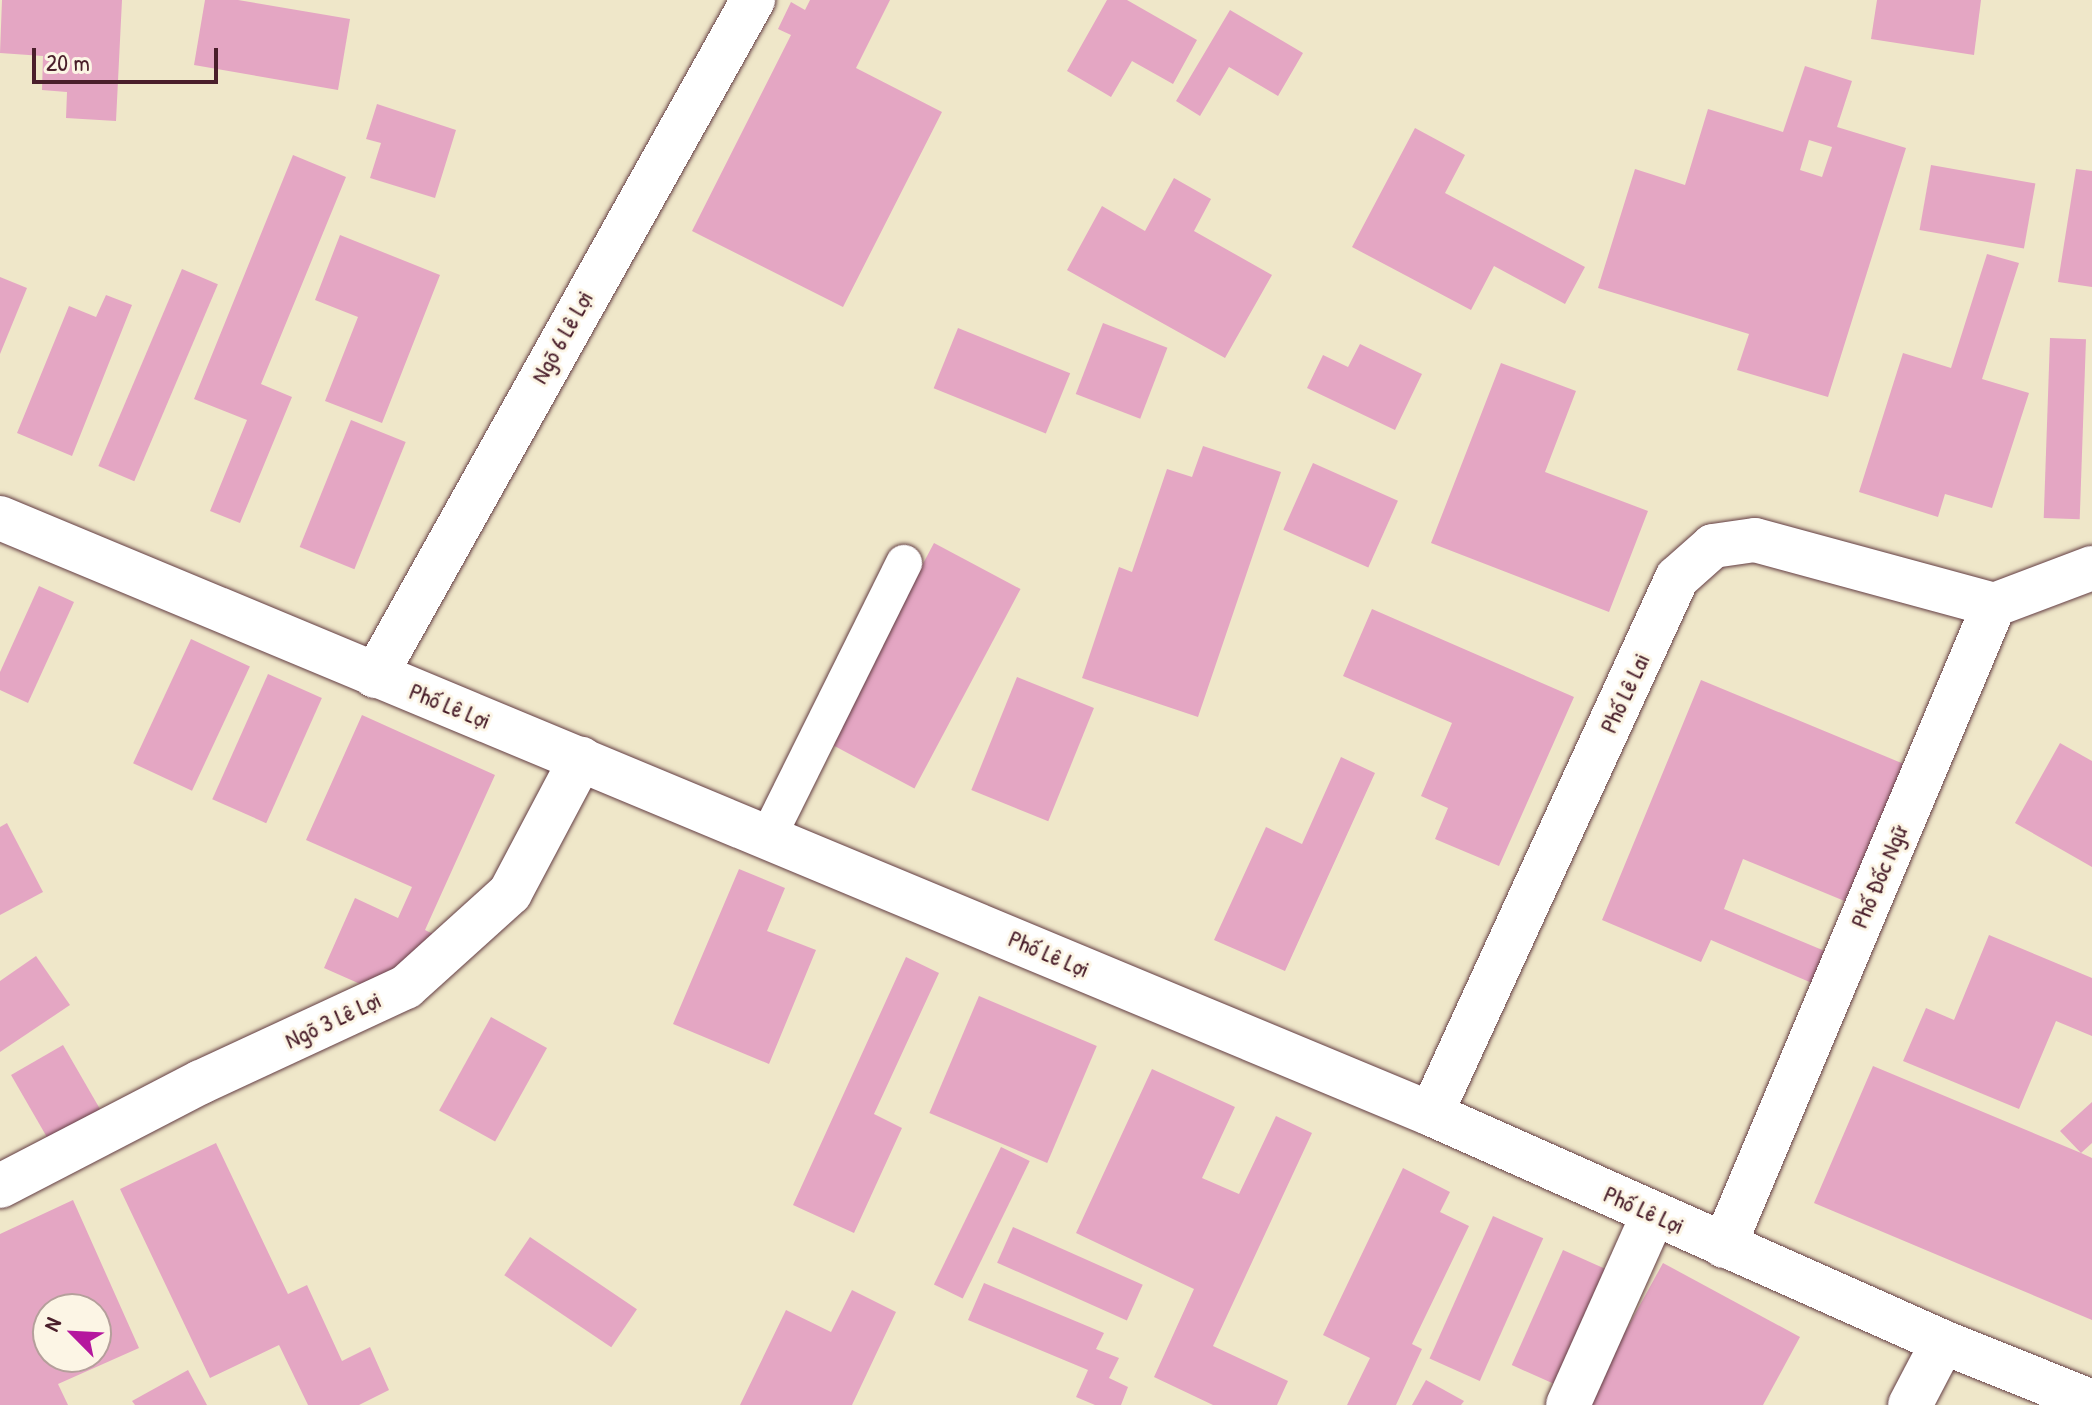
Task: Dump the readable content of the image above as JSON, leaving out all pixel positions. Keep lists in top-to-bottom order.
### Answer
{
  "streets": {
    "street": [
      "Ngõ 6 Lê Lợi",
      "Phố Lê Lai",
      "Phố Lê Lợi",
      "Phố Đốc Ngữ",
      "Ngõ 3 Lê Lợi"
    ]
  },
  "crossings": [
    ["Ngõ 6 Lê Lợi", "Phố Lê Lợi"],
    ["Phố Lê Lai", "Phố Lê Lợi"],
    ["Phố Lê Lai", "Phố Đốc Ngữ"],
    ["Phố Lê Lợi", "Phố Đốc Ngữ"],
    ["Phố Lê Lợi", "Ngõ 3 Lê Lợi"]
  ],
  "scale_bar": "20 m",
  "north": "top left"
}
